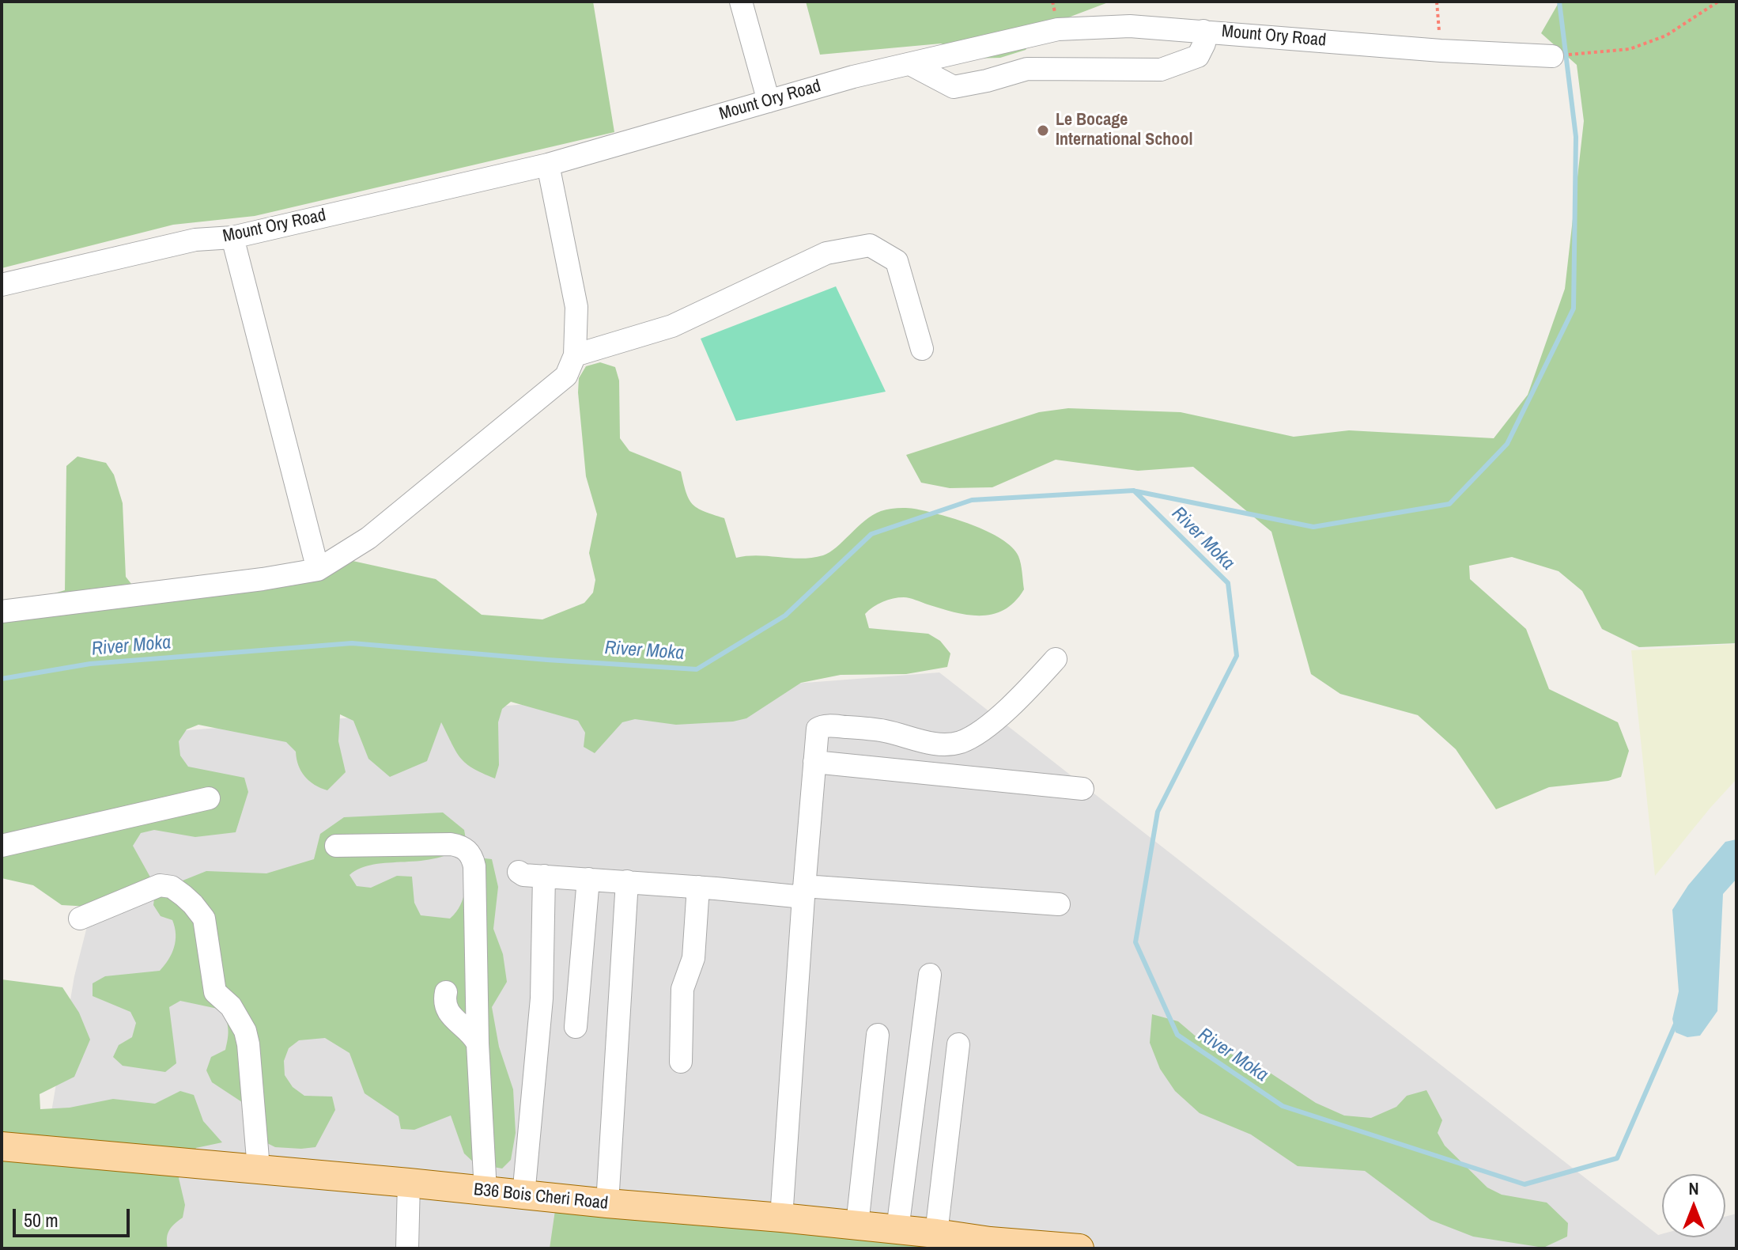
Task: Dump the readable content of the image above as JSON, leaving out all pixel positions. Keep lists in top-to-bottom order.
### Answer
{
  "streets": {
    "main road": ["B36 Bois Cheri Road"],
    "street": ["Mount Ory Road"]
  },
  "water": ["River Moka"],
  "places": ["Le Bocage International School"],
  "scale_bar": "50 m",
  "north": "top"
}
